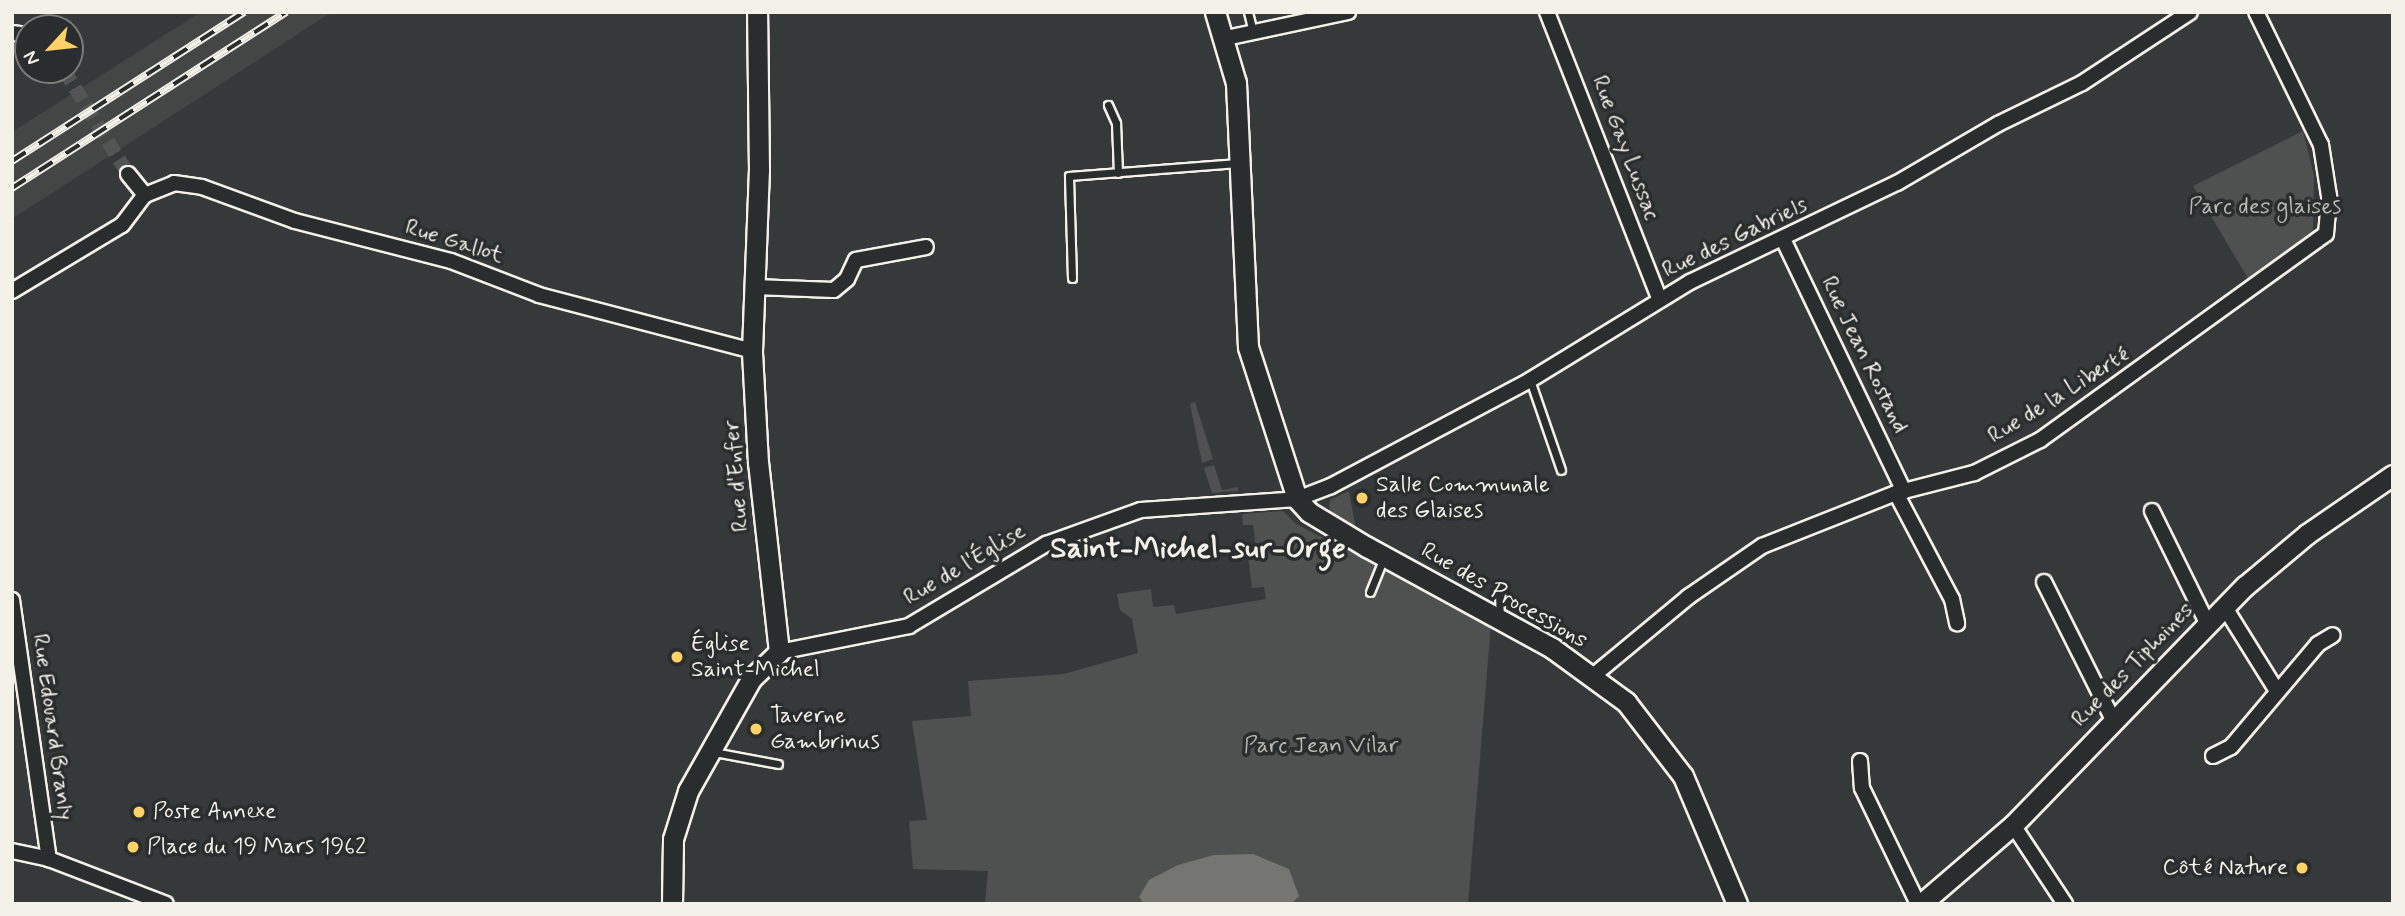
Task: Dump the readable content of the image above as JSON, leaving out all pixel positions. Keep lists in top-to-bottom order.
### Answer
{
  "streets": {
    "street": [
      "Rue Gay Lussac",
      "Rue des Gabriels",
      "Rue Gallot",
      "Rue Jean Rostand",
      "Rue de la Liberté",
      "Rue d'Enfer",
      "Rue de l'Église",
      "Rue des Processions",
      "Rue des Tiphoines",
      "Rue Edouard Branly"
    ]
  },
  "crossings": [
    ["Rue Gay Lussac", "Rue des Gabriels"],
    ["Rue des Gabriels", "Rue Jean Rostand"],
    ["Rue des Gabriels", "Rue de l'Église"],
    ["Rue des Gabriels", "Rue des Processions"],
    ["Rue Gallot", "Rue d'Enfer"],
    ["Rue Jean Rostand", "Rue de la Liberté"],
    ["Rue de la Liberté", "Rue des Processions"],
    ["Rue d'Enfer", "Rue de l'Église"],
    ["Rue de l'Église", "Rue des Processions"]
  ],
  "districts": ["Saint-Michel-sur-Orge"],
  "parks": ["Parc des glaises", "Parc Jean Vilar"],
  "places": [
    "Salle Communale des Glaises",
    "Église Saint-Michel",
    "Taverne Gambrinus",
    "Poste Annexe",
    "Place du 19 Mars 1962",
    "Côté Nature"
  ],
  "north": "bottom left"
}
